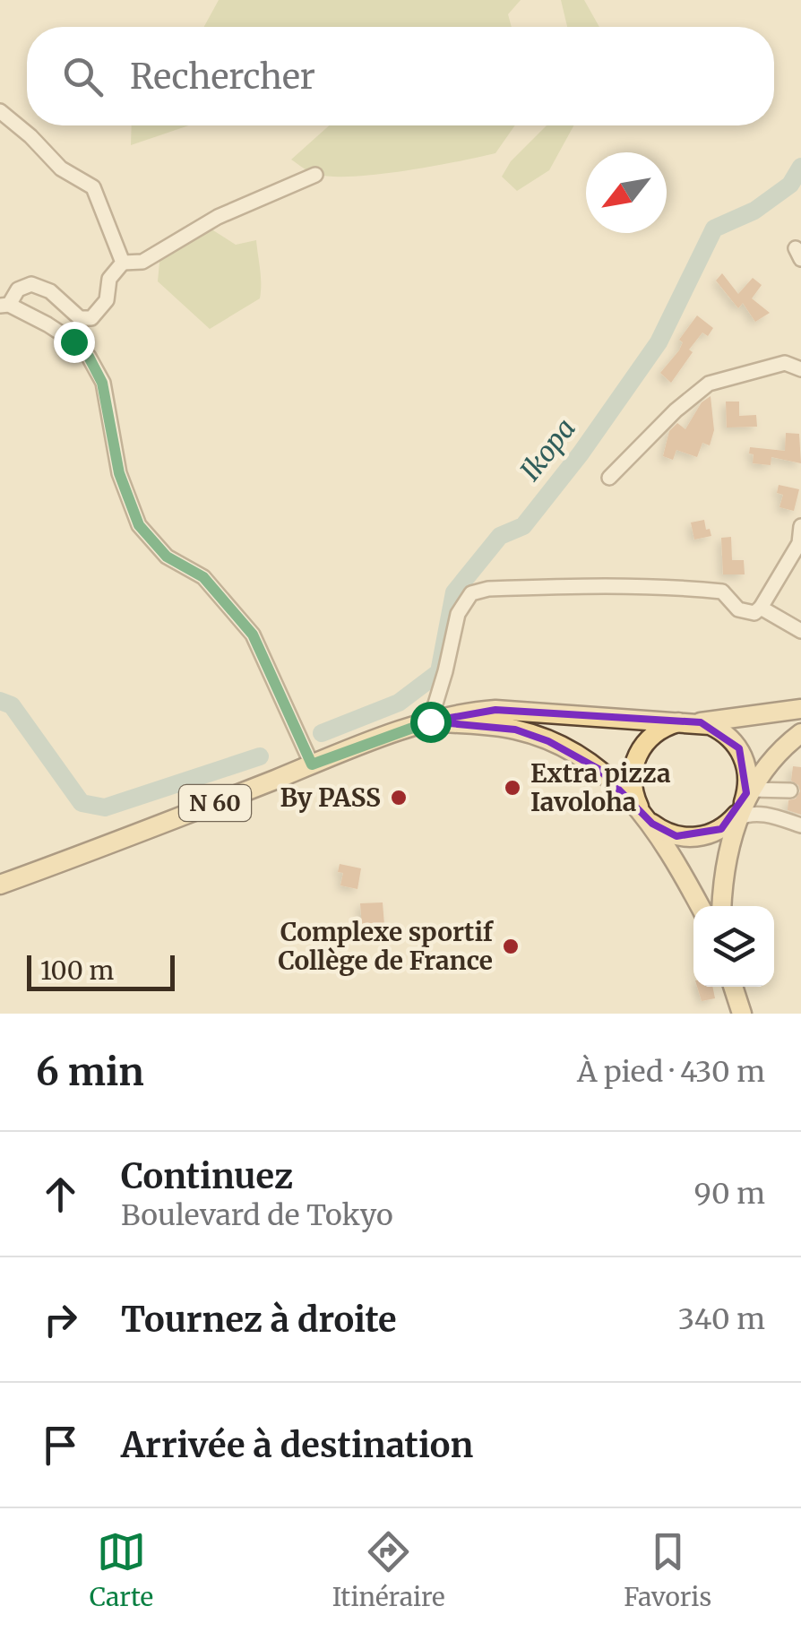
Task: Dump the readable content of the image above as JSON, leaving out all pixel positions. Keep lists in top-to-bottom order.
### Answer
{
  "streets": {
    "main road": ["N 60"]
  },
  "water": ["Ikopa"],
  "places": ["Extra pizza Iavoloha", "By PASS", "Complexe sportif Collège de France"],
  "scale_bar": "100 m",
  "north": "bottom left",
  "page": {
    "search": "Rechercher",
    "scale": "100 m",
    "heading": ["6 min", "À pied · 430 m"],
    "list": [
      ["Continuez", "Boulevard de Tokyo", "90 m"],
      ["Tournez à droite", "340 m"],
      "Arrivée à destination"
    ],
    "nav": ["Carte", "Itinéraire", "Favoris"]
  }
}
